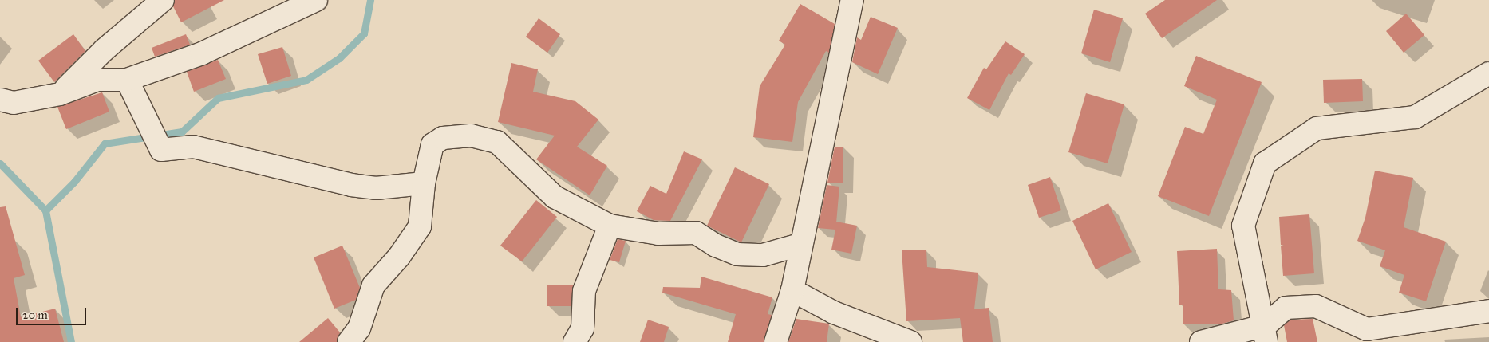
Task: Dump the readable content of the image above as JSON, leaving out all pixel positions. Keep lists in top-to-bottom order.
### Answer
{
  "scale_bar": "20 m"
}
